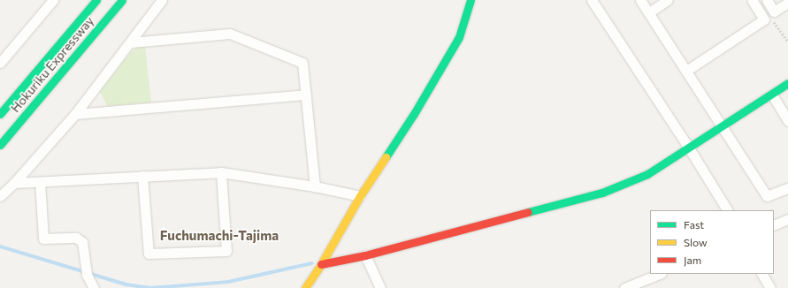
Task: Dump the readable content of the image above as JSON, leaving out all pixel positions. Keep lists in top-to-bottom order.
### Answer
{
  "streets": {
    "main road": ["Hokuriku Expressway"]
  },
  "districts": ["Fuchumachi-Tajima"],
  "legend": ["Fast", "Slow", "Jam"]
}
